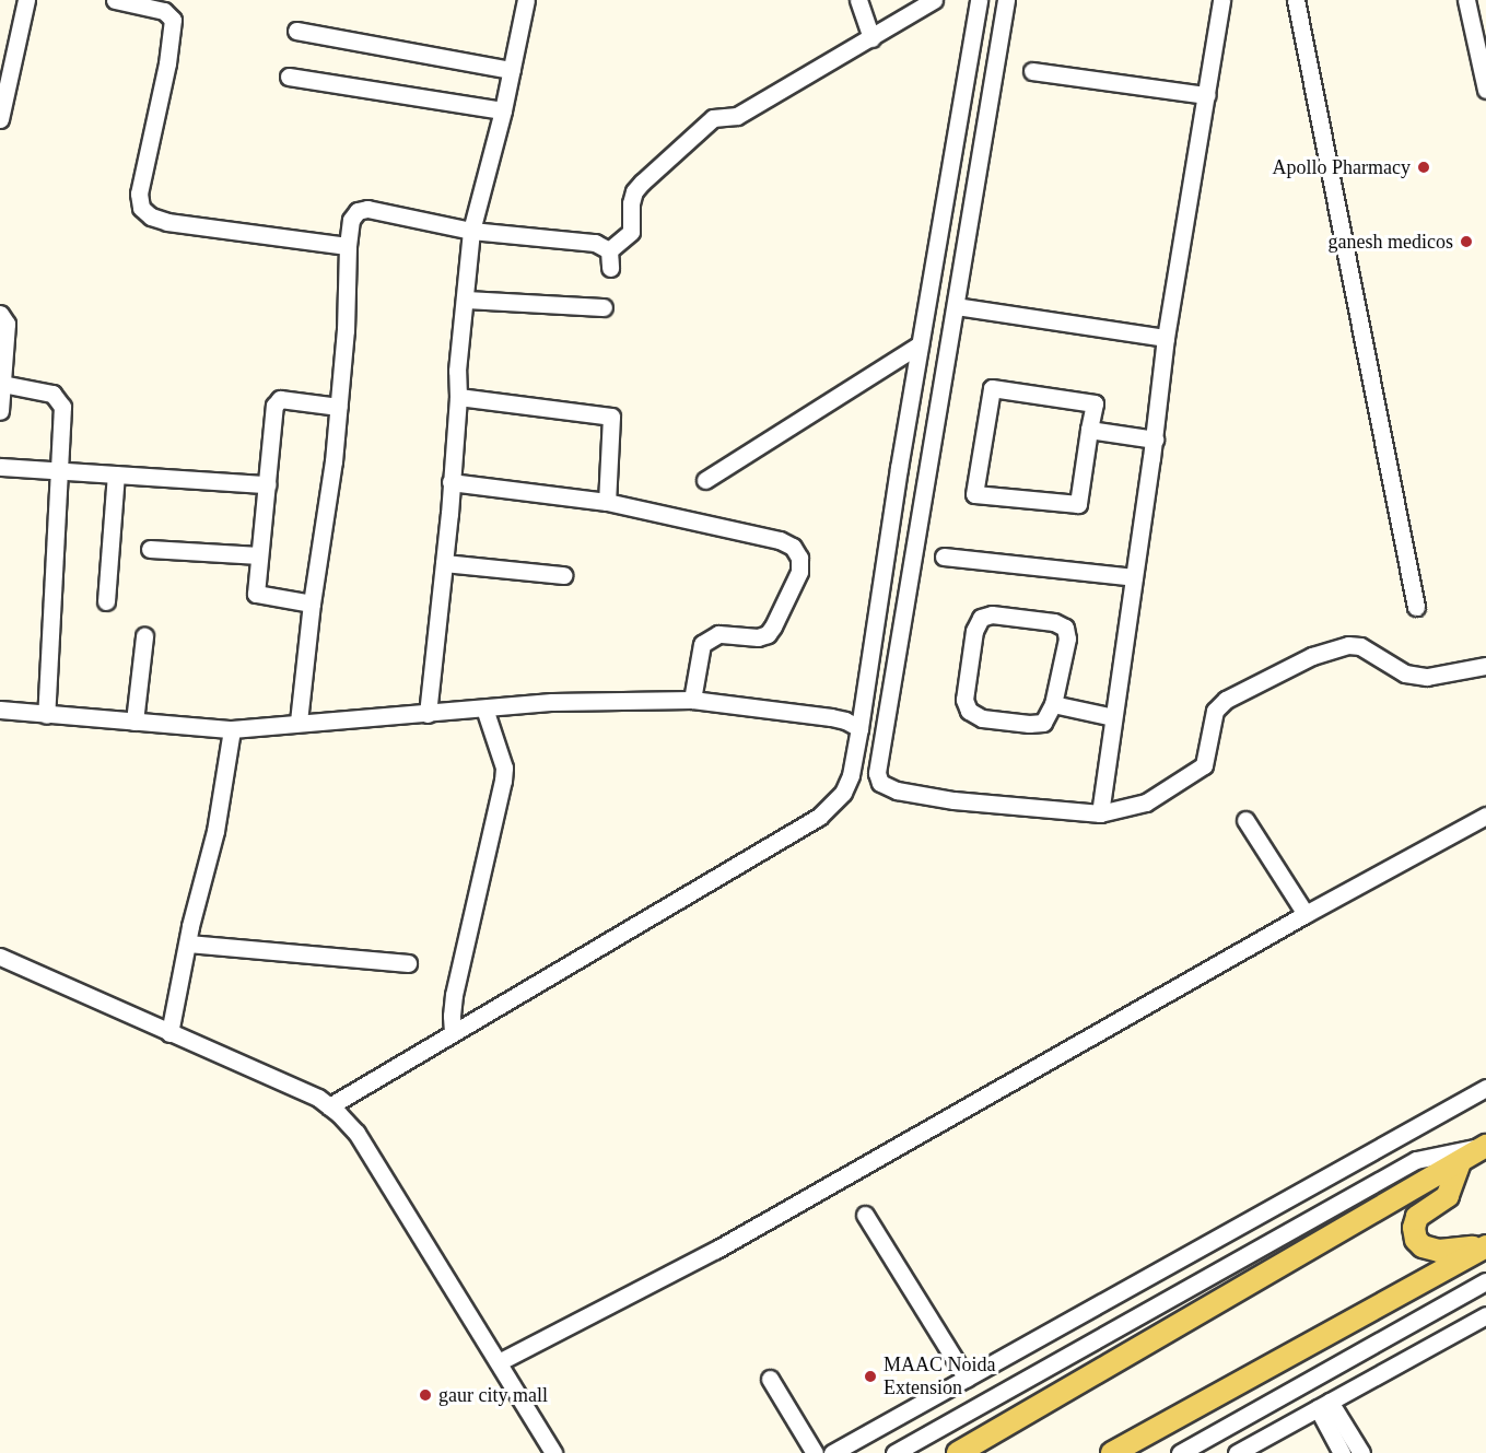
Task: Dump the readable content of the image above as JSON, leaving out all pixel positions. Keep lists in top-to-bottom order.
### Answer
{
  "places": [
    "Apollo Pharmacy",
    "ganesh medicos",
    "MAAC Noida Extension",
    "gaur city mall"
  ]
}
